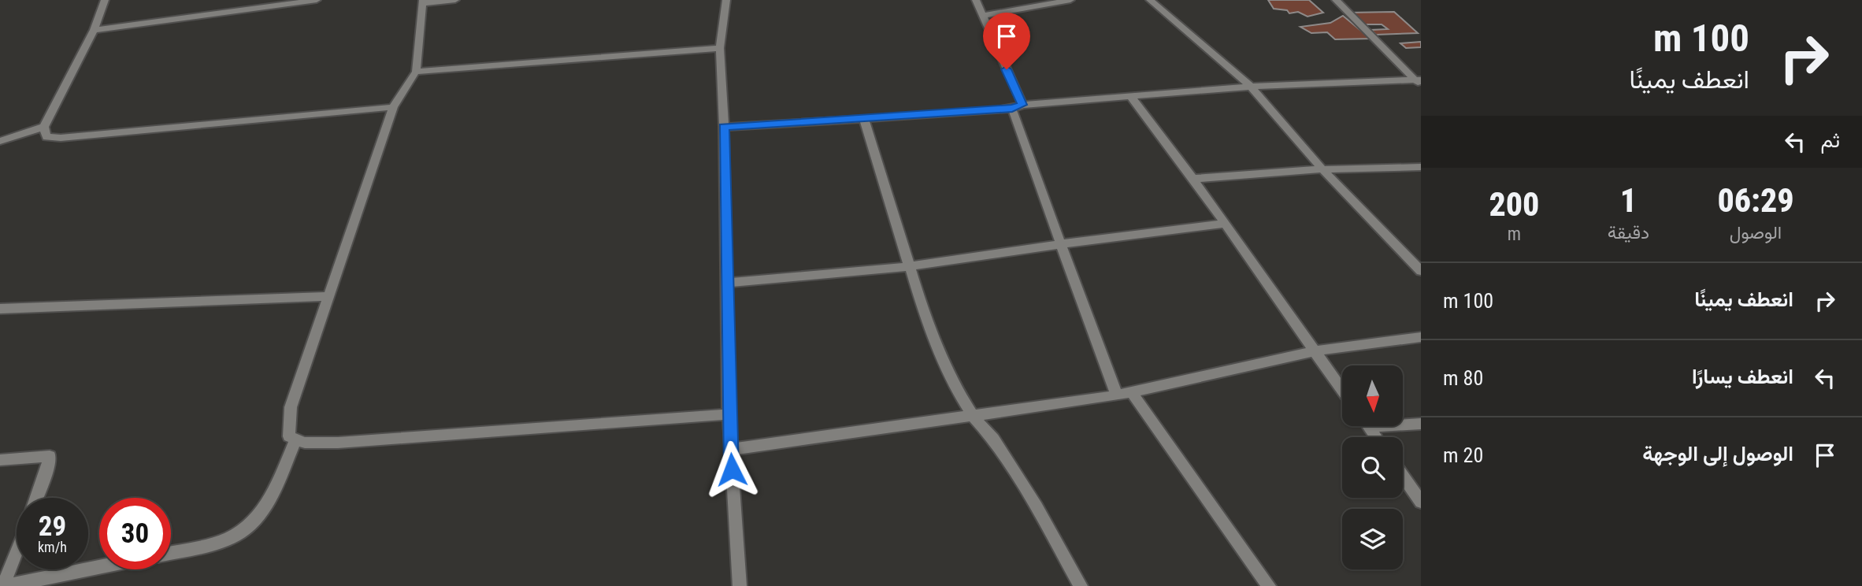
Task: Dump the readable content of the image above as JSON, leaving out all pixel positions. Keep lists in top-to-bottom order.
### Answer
{
  "north": "bottom",
  "page": {
    "turn": ["100 m", "انعطف يمينًا"],
    "then": "ثم",
    "eta": [
      "06:29",
      "الوصول",
      "1",
      "دقيقة",
      "200",
      "m"
    ],
    "list": [
      {
        "name": "انعطف يمينًا",
        "value": "100 m"
      },
      {
        "name": "انعطف يسارًا",
        "value": "80 m"
      },
      {
        "name": "الوصول إلى الوجهة",
        "value": "20 m"
      }
    ],
    "speed": "29 km/h",
    "limit": "30"
  }
}
